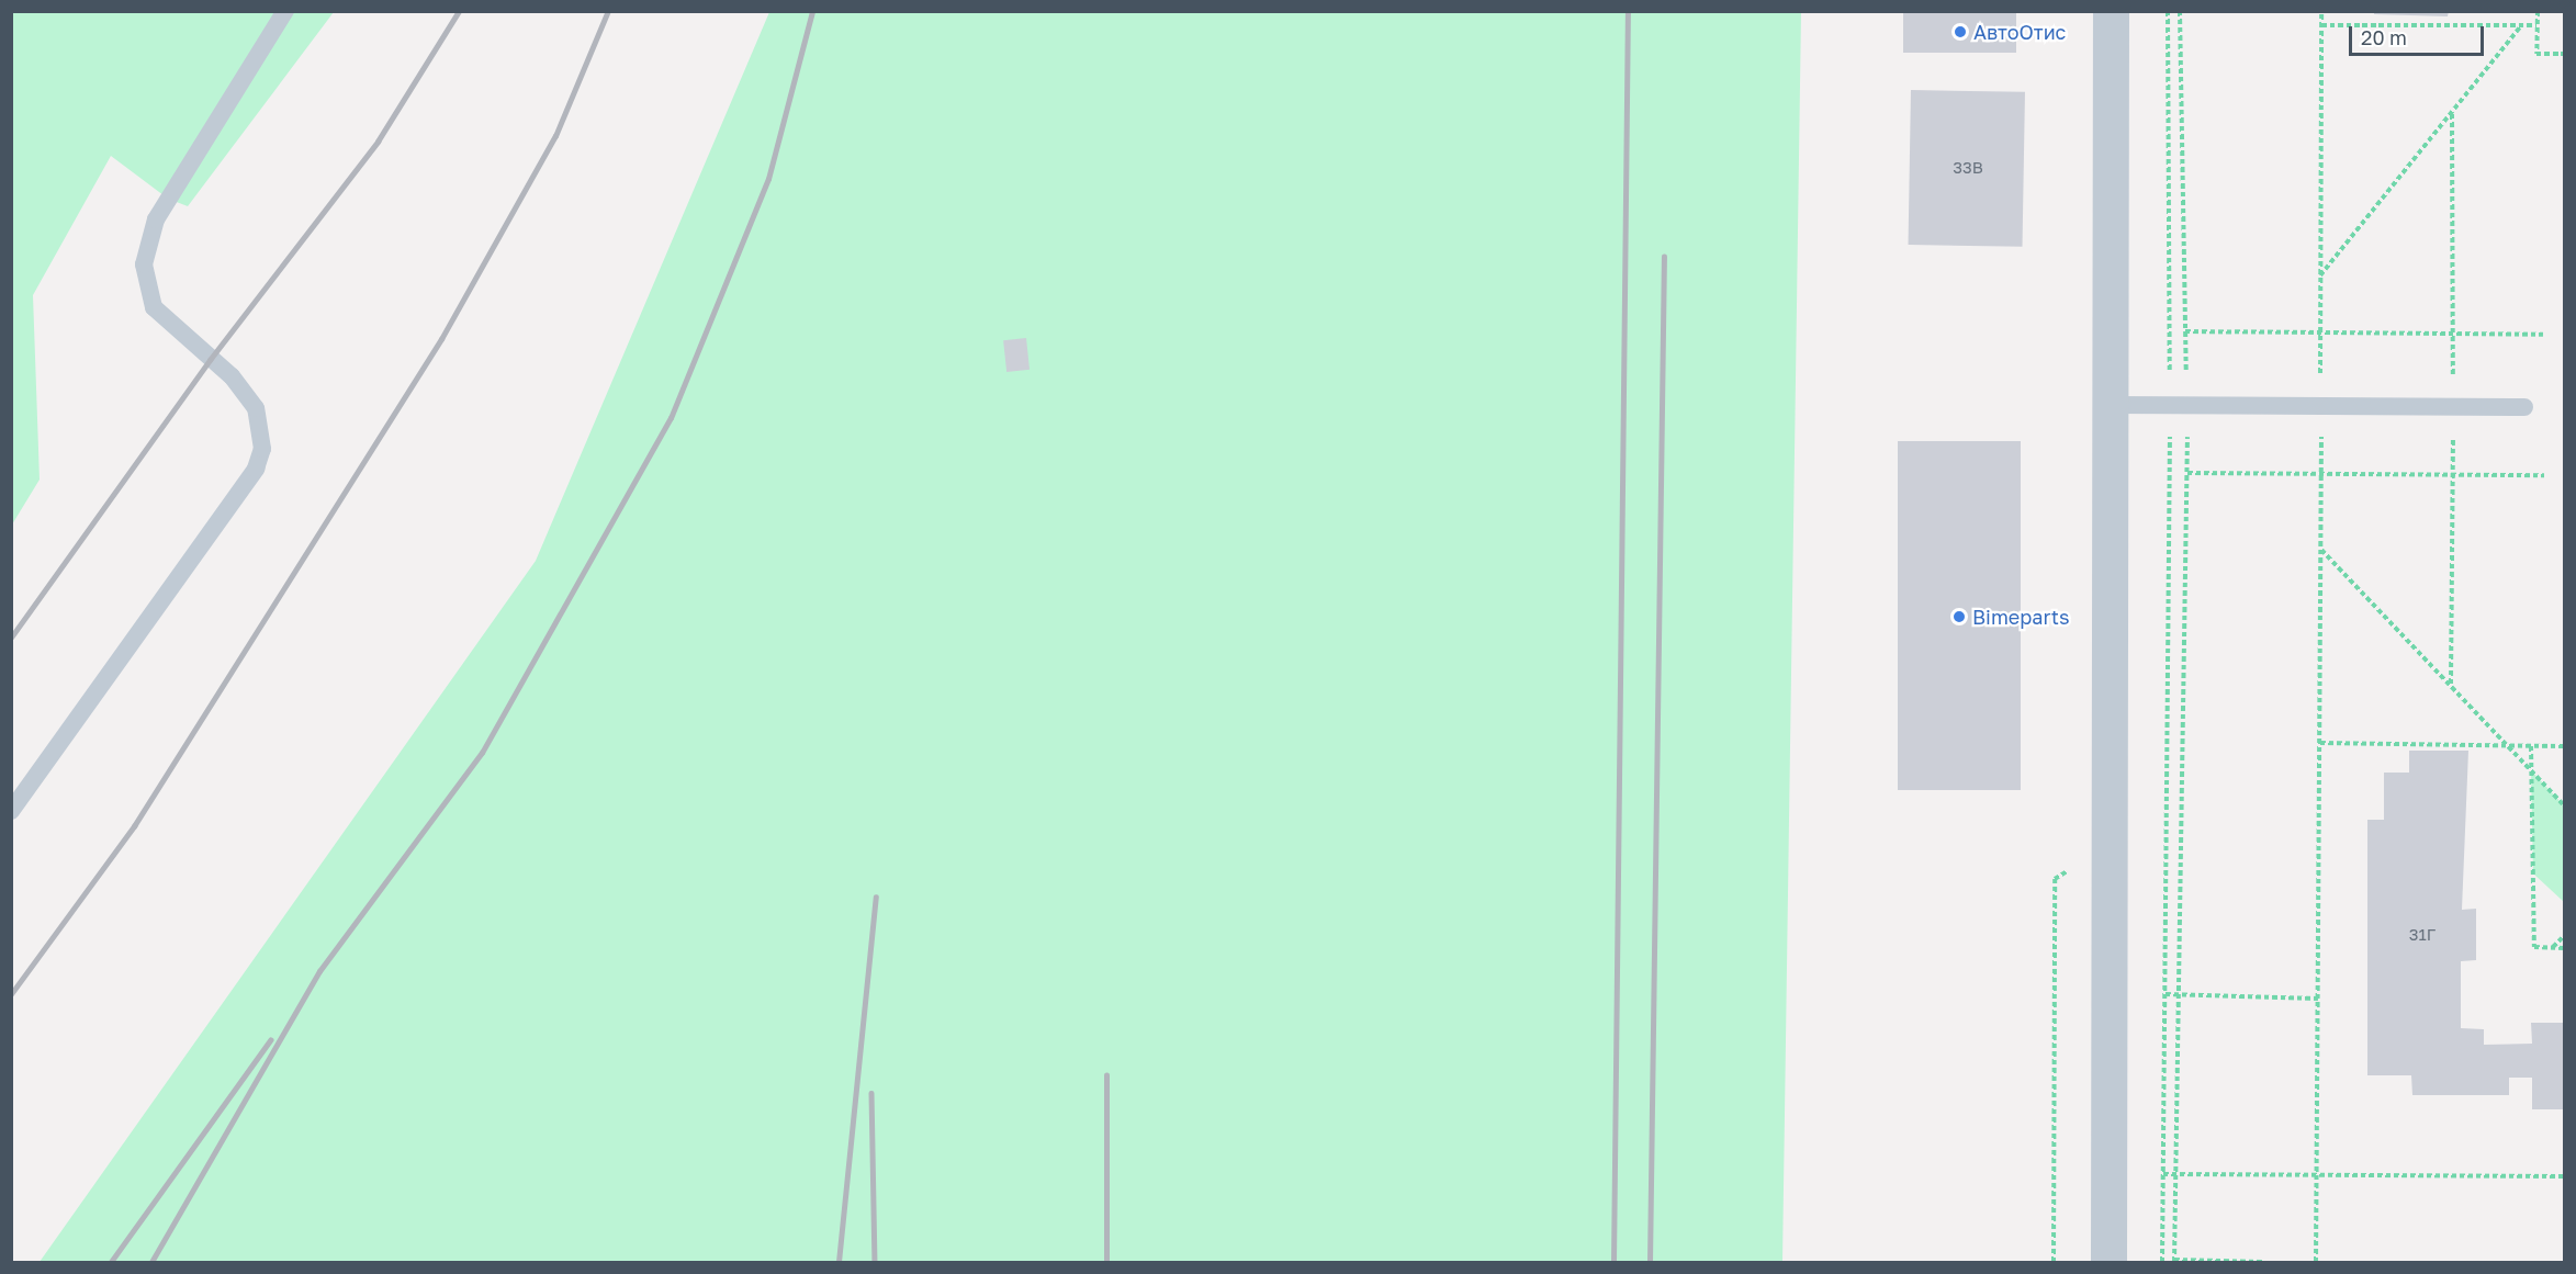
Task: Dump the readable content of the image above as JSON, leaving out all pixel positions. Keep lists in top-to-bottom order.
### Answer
{
  "places": ["АвтоОтис", "Bimeparts"],
  "house_numbers": ["33В", "31Г"],
  "scale_bar": "20 m"
}
